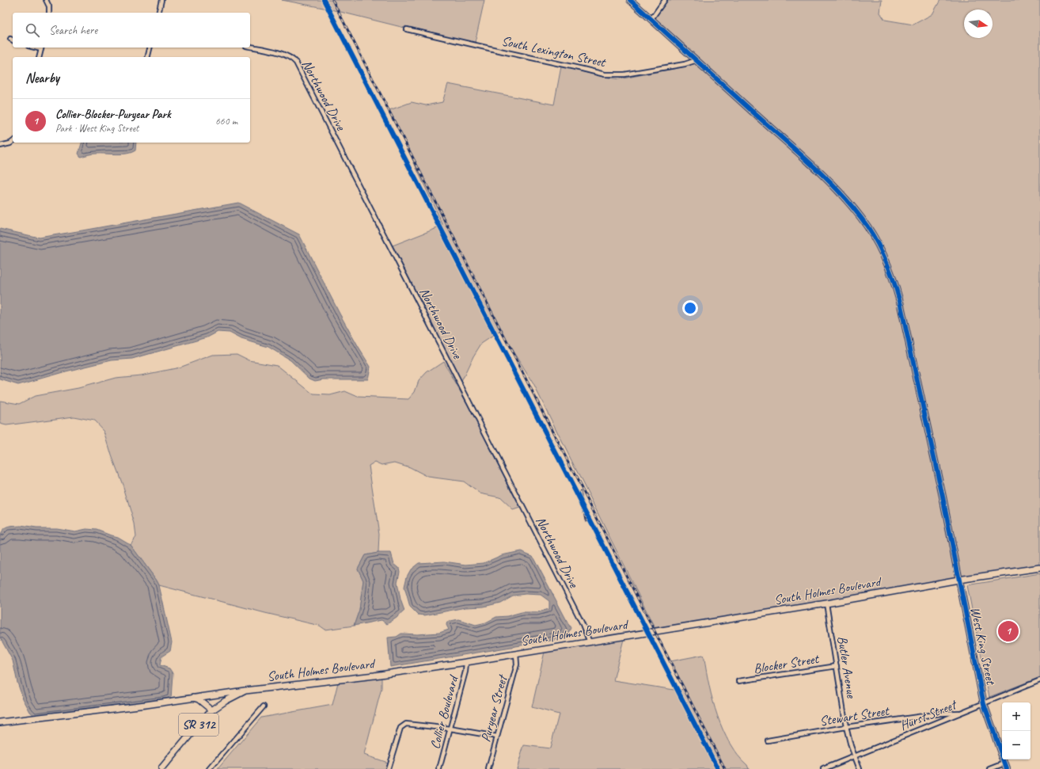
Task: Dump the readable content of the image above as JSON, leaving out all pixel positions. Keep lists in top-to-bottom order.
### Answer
{
  "streets": {
    "main road": ["South Holmes Boulevard", "West King Street", "SR 312"],
    "street": [
      "South Lexington Street",
      "Northwood Drive",
      "Blocker Street",
      "Butler Avenue",
      "Puryear Street",
      "Collier Boulevard",
      "Hurst Street",
      "Stewart Street"
    ]
  },
  "crossings": [
    ["South Lexington Street", "West King Street"],
    ["Northwood Drive", "South Holmes Boulevard"],
    ["South Holmes Boulevard", "West King Street"],
    ["South Holmes Boulevard", "Butler Avenue"],
    ["South Holmes Boulevard", "Puryear Street"],
    ["South Holmes Boulevard", "Collier Boulevard"],
    ["South Holmes Boulevard", "SR 312"],
    ["West King Street", "Hurst Street"],
    ["Blocker Street", "Butler Avenue"],
    ["Butler Avenue", "Hurst Street"],
    ["Butler Avenue", "Stewart Street"],
    ["Hurst Street", "Stewart Street"]
  ],
  "north": "right",
  "page": {
    "search": "Search here",
    "heading": "Nearby",
    "list": [
      {
        "mark": "1",
        "name": "Collier-Blocker-Puryear Park",
        "note": "Park · West King Street",
        "value": "660 m"
      }
    ],
    "pins": "1",
    "map_buttons": ["+", "−"]
  }
}
